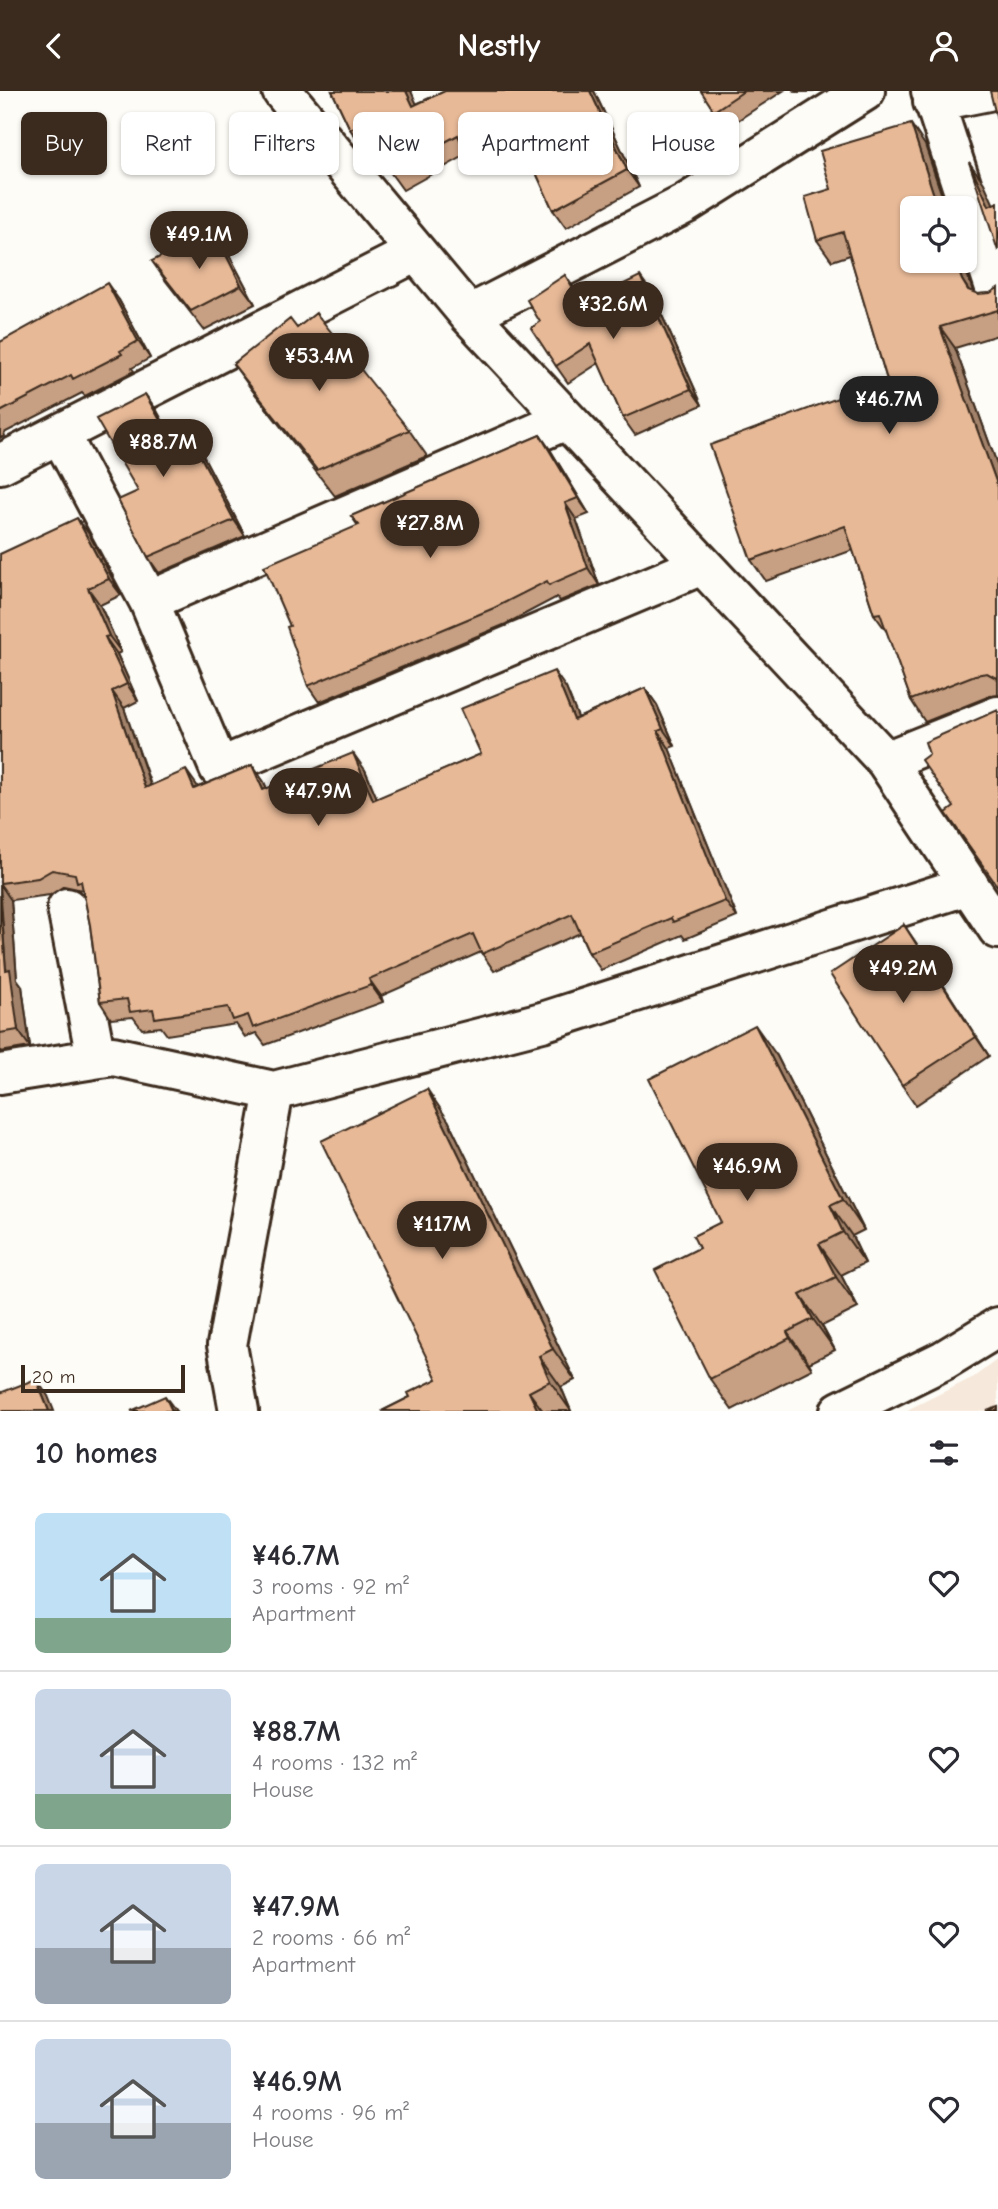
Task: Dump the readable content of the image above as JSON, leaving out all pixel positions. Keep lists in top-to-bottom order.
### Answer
{
  "scale_bar": "20 m",
  "page": {
    "header": "Nestly",
    "chip": [
      "Buy",
      "Rent",
      "Filters",
      "New",
      "Apartment",
      "House"
    ],
    "price": [
      "¥49.1M",
      "¥32.6M",
      "¥53.4M",
      "¥46.7M",
      "¥88.7M",
      "¥27.8M",
      "¥47.9M",
      "¥49.2M",
      "¥46.9M",
      "¥117M"
    ],
    "scale": "20 m",
    "heading": "10 homes",
    "list": [
      {
        "name": "¥46.7M",
        "note": "3 rooms · 92 m² · Apartment"
      },
      {
        "name": "¥88.7M",
        "note": "4 rooms · 132 m² · House"
      },
      {
        "name": "¥47.9M",
        "note": "2 rooms · 66 m² · Apartment"
      },
      {
        "name": "¥46.9M",
        "note": "4 rooms · 96 m² · House"
      }
    ]
  }
}
